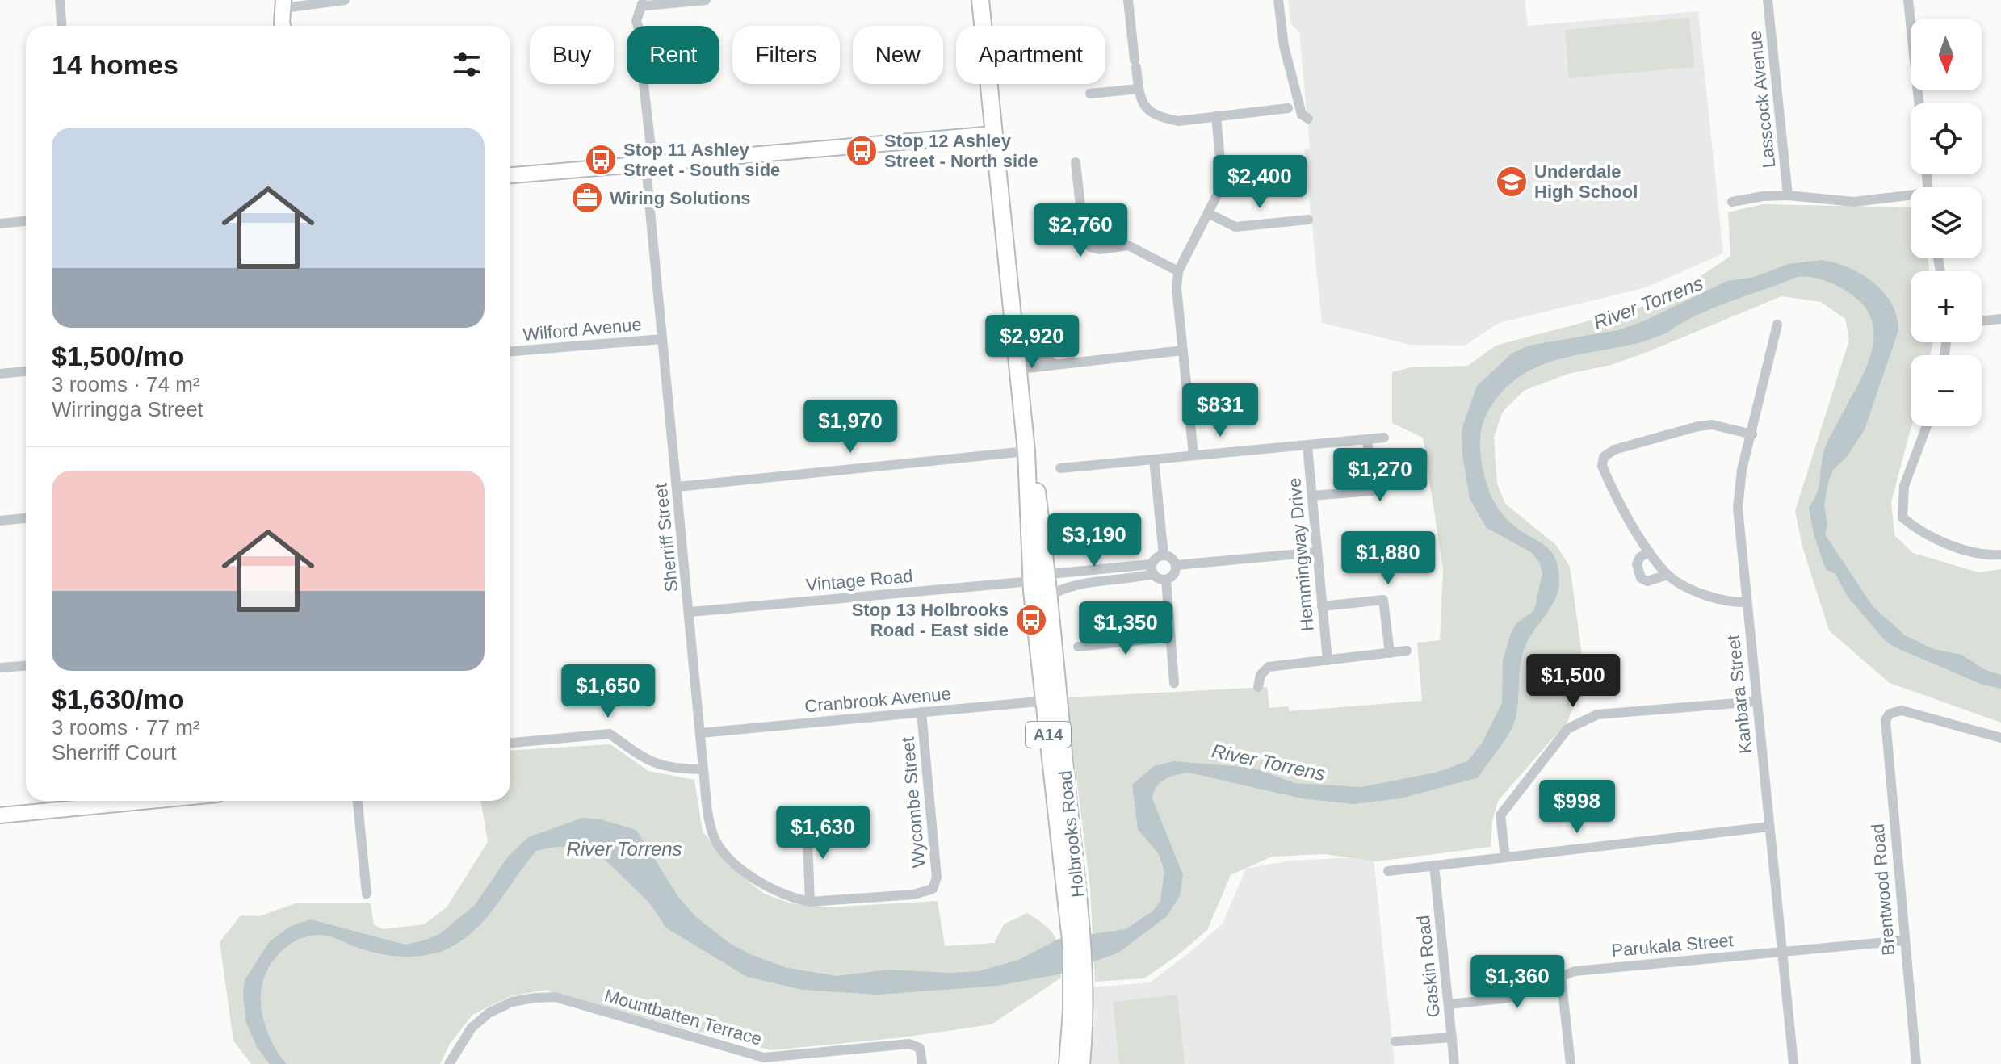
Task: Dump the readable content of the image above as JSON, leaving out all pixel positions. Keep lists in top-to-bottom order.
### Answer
{
  "streets": {
    "main road": ["A14", "Holbrooks Road"],
    "street": [
      "Lasscock Avenue",
      "Wilford Avenue",
      "Sherriff Street",
      "Hemmingway Drive",
      "Vintage Road",
      "Kanbara Street",
      "Cranbrook Avenue",
      "Wycombe Street",
      "Brentwood Road",
      "Parukala Street",
      "Gaskin Road",
      "Mountbatten Terrace"
    ]
  },
  "crossings": [
    ["Wilford Avenue", "Sherriff Street"],
    ["Sherriff Street", "Vintage Road"],
    ["Sherriff Street", "Cranbrook Avenue"],
    ["Sherriff Street", "Wycombe Street"],
    ["Vintage Road", "Holbrooks Road"],
    ["Kanbara Street", "Parukala Street"],
    ["Cranbrook Avenue", "Wycombe Street"],
    ["Cranbrook Avenue", "Holbrooks Road"],
    ["Brentwood Road", "Parukala Street"],
    ["Parukala Street", "Gaskin Road"]
  ],
  "water": ["River Torrens"],
  "places": {
    "bus stop": ["Stop 12 Ashley Street - North side", "Stop 11 Ashley Street - South side", "Stop 13 Holbrooks Road - East side"],
    "school or university": ["Underdale High School"],
    "office": ["Wiring Solutions"]
  },
  "north": "bottom",
  "page": {
    "map_buttons": ["+", "−"],
    "chip": [
      "Buy",
      "Rent",
      "Filters",
      "New",
      "Apartment"
    ],
    "heading": "14 homes",
    "list": [
      {
        "name": "$1,500/mo",
        "note": "3 rooms · 74 m² · Wirringga Street"
      },
      {
        "name": "$1,630/mo",
        "note": "3 rooms · 77 m² · Sherriff Court"
      }
    ],
    "price": [
      "$2,400",
      "$2,760",
      "$2,920",
      "$831",
      "$1,970",
      "$1,270",
      "$3,190",
      "$1,880",
      "$1,350",
      "$1,500",
      "$1,650",
      "$998",
      "$1,630",
      "$1,360"
    ]
  }
}
